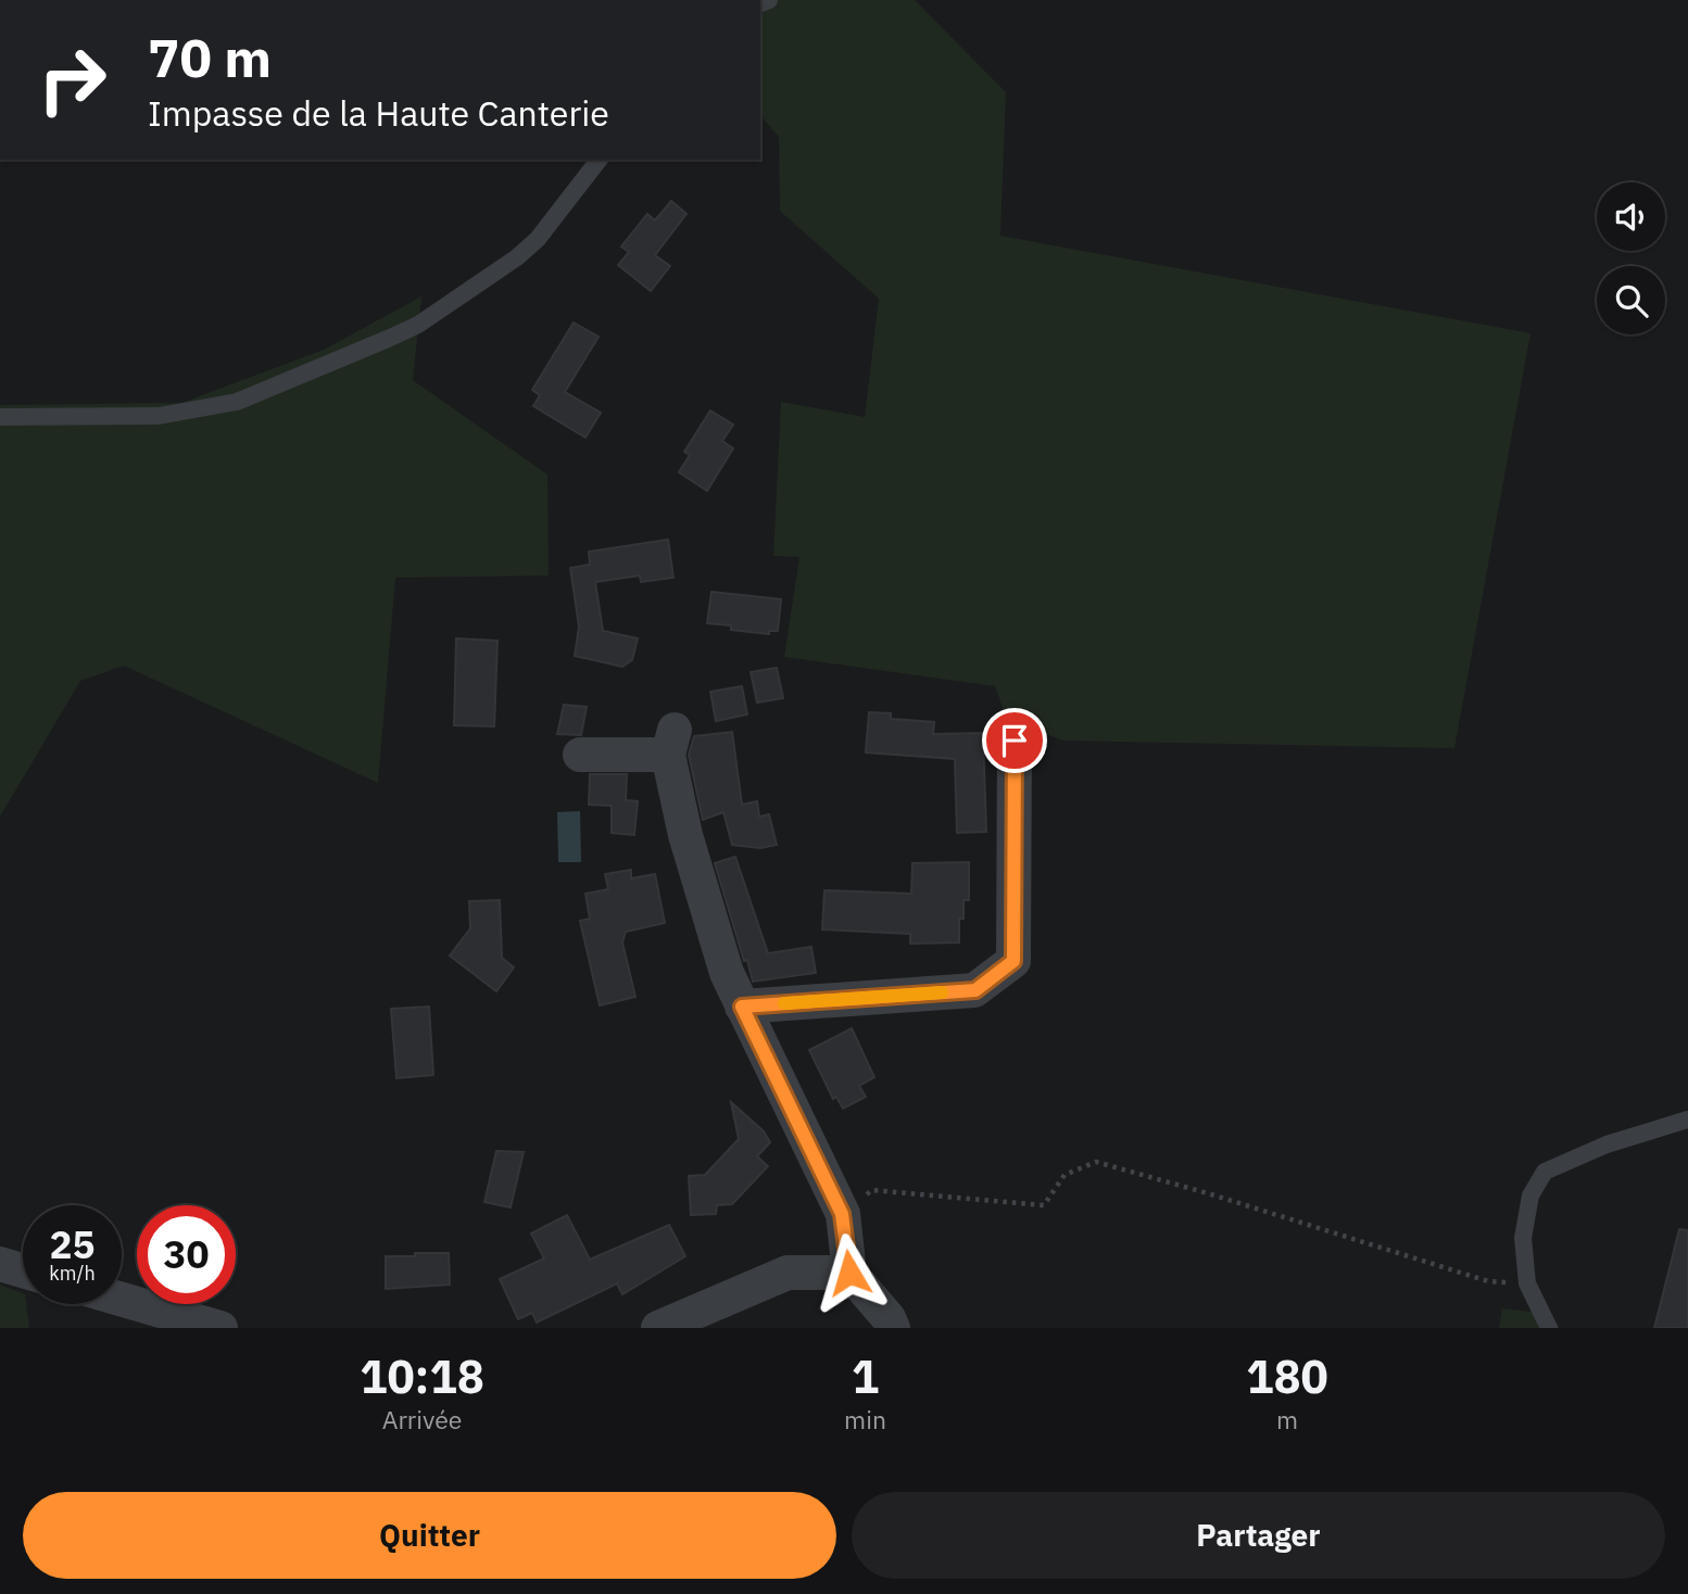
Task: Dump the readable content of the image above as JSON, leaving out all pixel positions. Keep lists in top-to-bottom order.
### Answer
{
  "page": {
    "turn": ["70 m", "Impasse de la Haute Canterie"],
    "speed": "25 km/h",
    "limit": "30",
    "eta": [
      "10:18",
      "Arrivée",
      "1",
      "min",
      "180",
      "m"
    ],
    "buttons": ["Quitter", "Partager"]
  }
}
